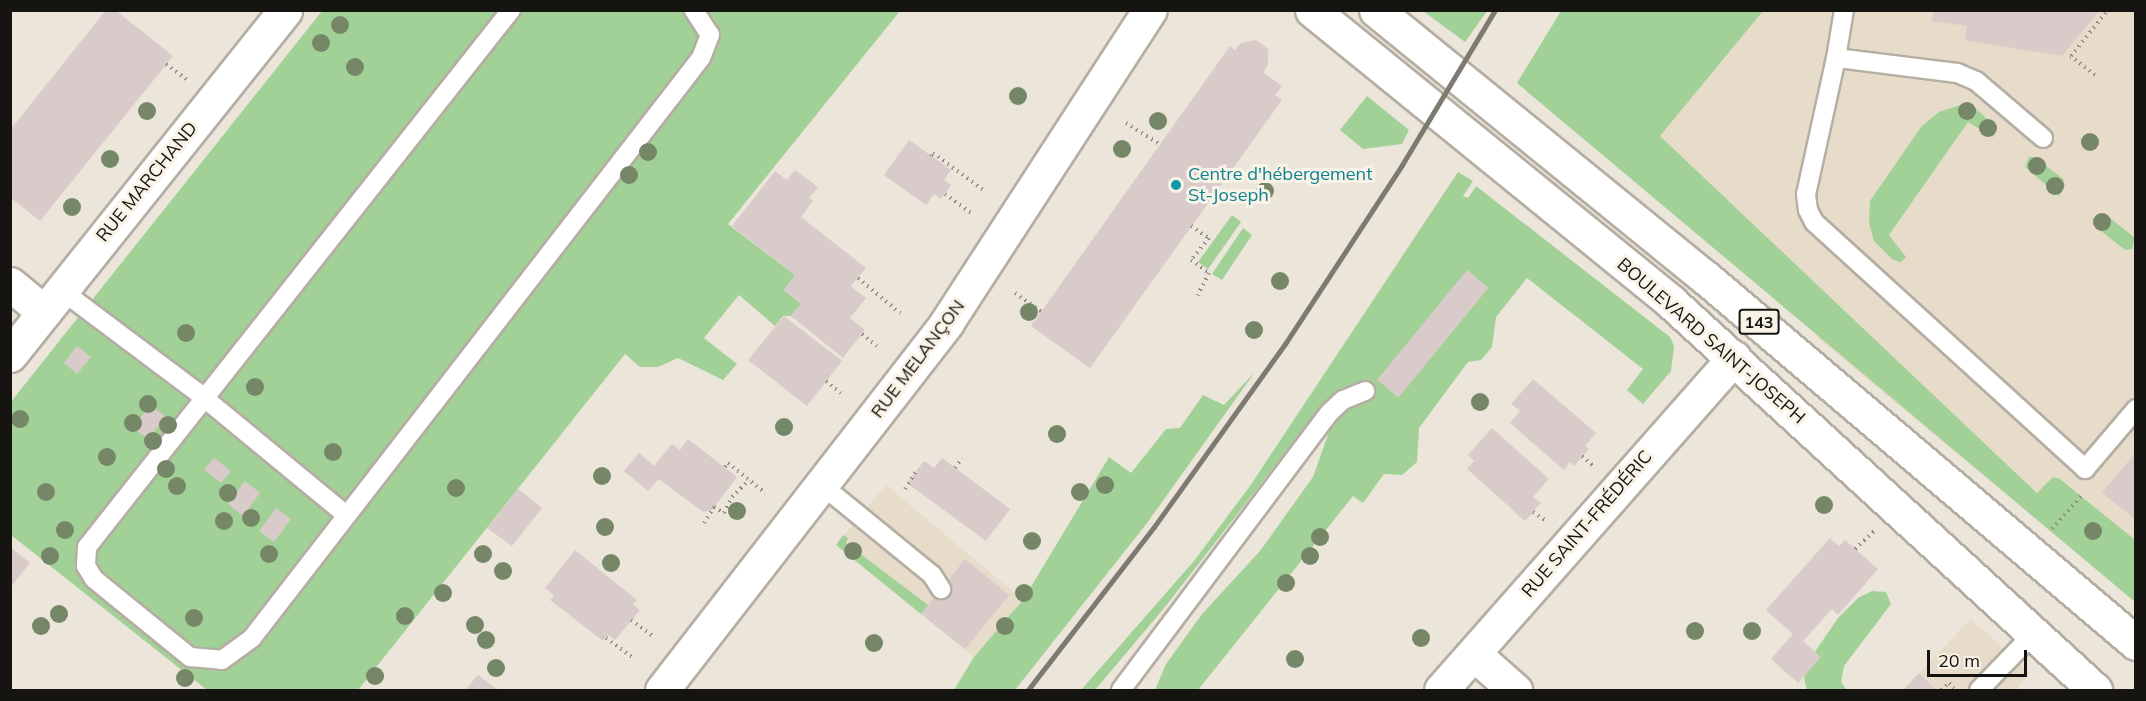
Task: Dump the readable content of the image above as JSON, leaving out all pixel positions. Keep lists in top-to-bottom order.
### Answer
{
  "streets": {
    "main road": [
      "RUE MARCHAND",
      "143",
      "BOULEVARD SAINT-JOSEPH",
      "RUE MELANÇON",
      "RUE SAINT-FRÉDÉRIC"
    ]
  },
  "crossings": [
    ["BOULEVARD SAINT-JOSEPH", "RUE SAINT-FRÉDÉRIC"]
  ],
  "places": ["Centre d'hébergement St-Joseph"],
  "scale_bar": "20 m"
}
